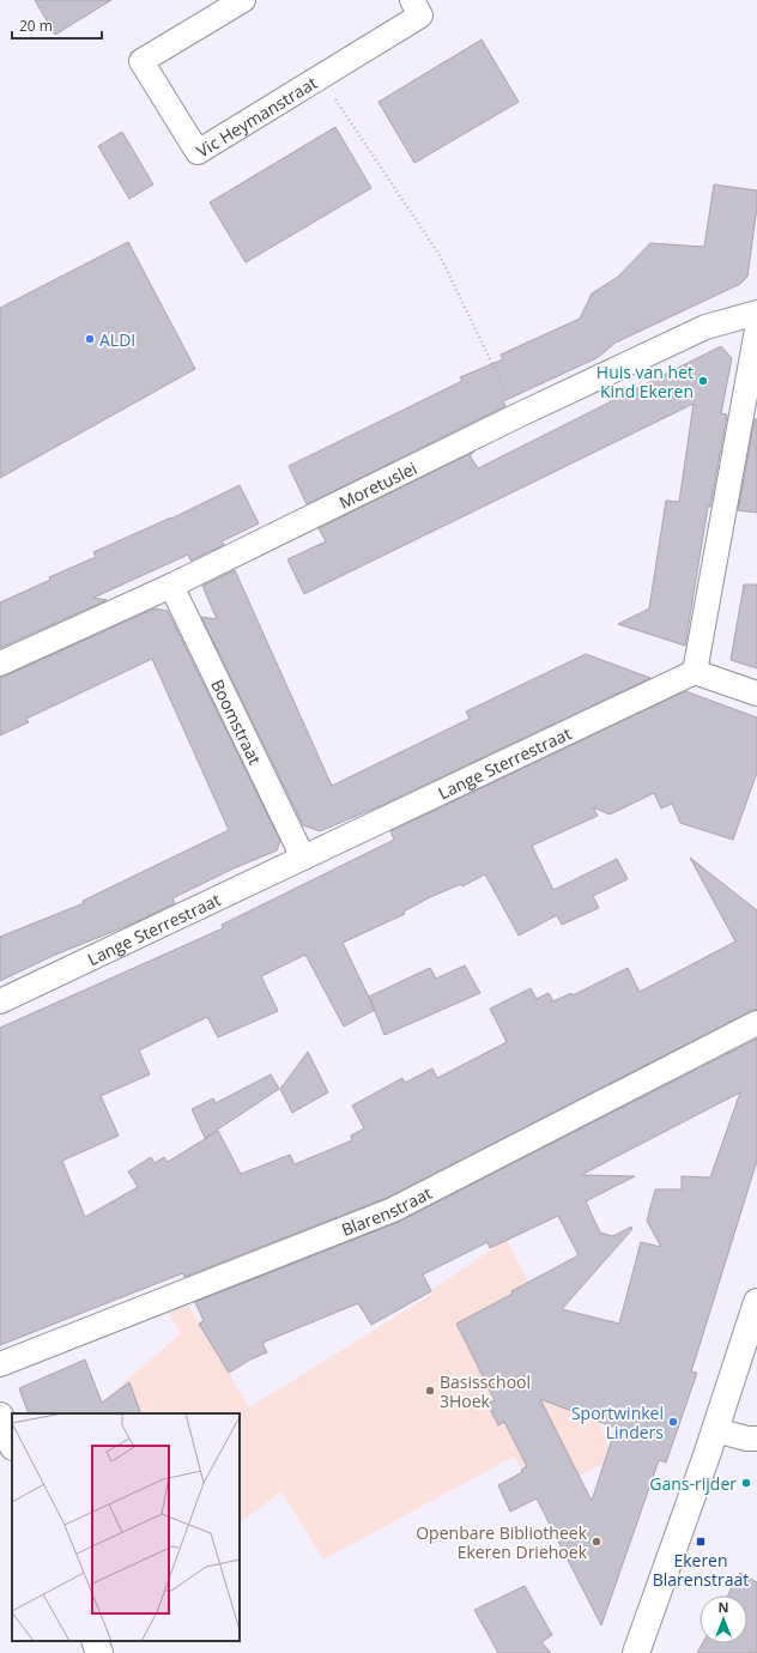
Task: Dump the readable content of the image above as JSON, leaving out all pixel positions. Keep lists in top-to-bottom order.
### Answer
{
  "streets": {
    "street": [
      "Vic Heymanstraat",
      "Moretuslei",
      "Boomstraat",
      "Lange Sterrestraat",
      "Blarenstraat"
    ]
  },
  "crossings": [
    ["Moretuslei", "Boomstraat"],
    ["Boomstraat", "Lange Sterrestraat"]
  ],
  "places": {
    "other": [
      "ALDI",
      "Huis van het Kind Ekeren",
      "Basisschool 3Hoek",
      "Sportwinkel Linders",
      "Gans-rijder",
      "Openbare Bibliotheek Ekeren Driehoek"
    ],
    "transit": ["Ekeren Blarenstraat"]
  },
  "scale_bar": "20 m",
  "north": "top"
}
